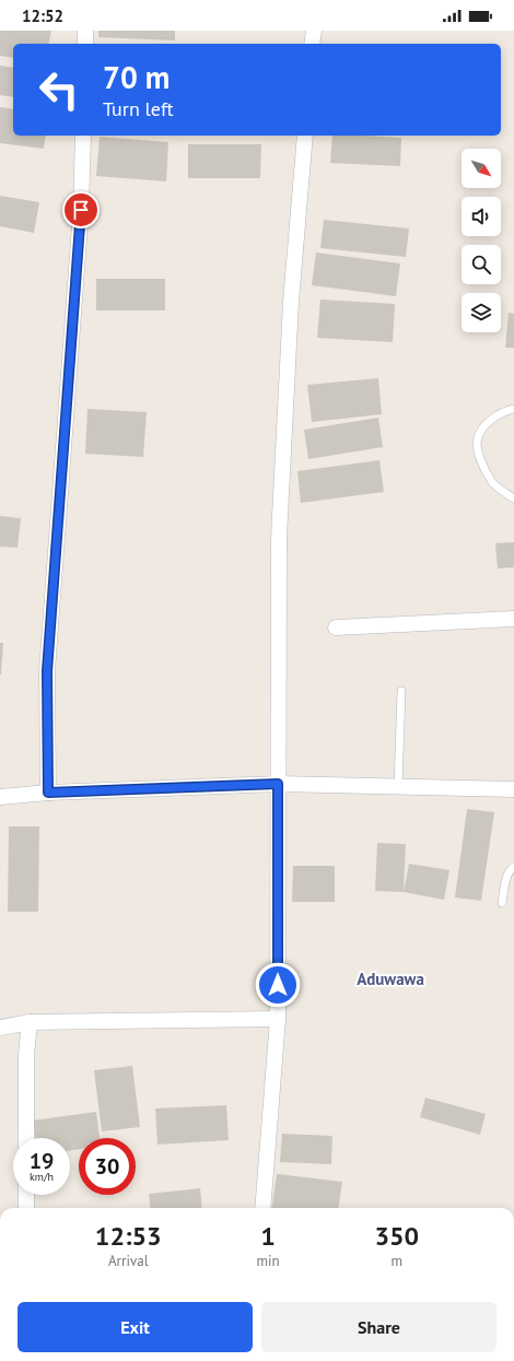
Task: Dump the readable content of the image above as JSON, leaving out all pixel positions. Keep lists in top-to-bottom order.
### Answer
{
  "districts": ["Aduwawa"],
  "north": "bottom right",
  "page": {
    "status": "12:52",
    "turn": ["70 m", "Turn left"],
    "speed": "19 km/h",
    "limit": "30",
    "eta": [
      "12:53",
      "Arrival",
      "1",
      "min",
      "350",
      "m"
    ],
    "buttons": ["Exit", "Share"]
  }
}
